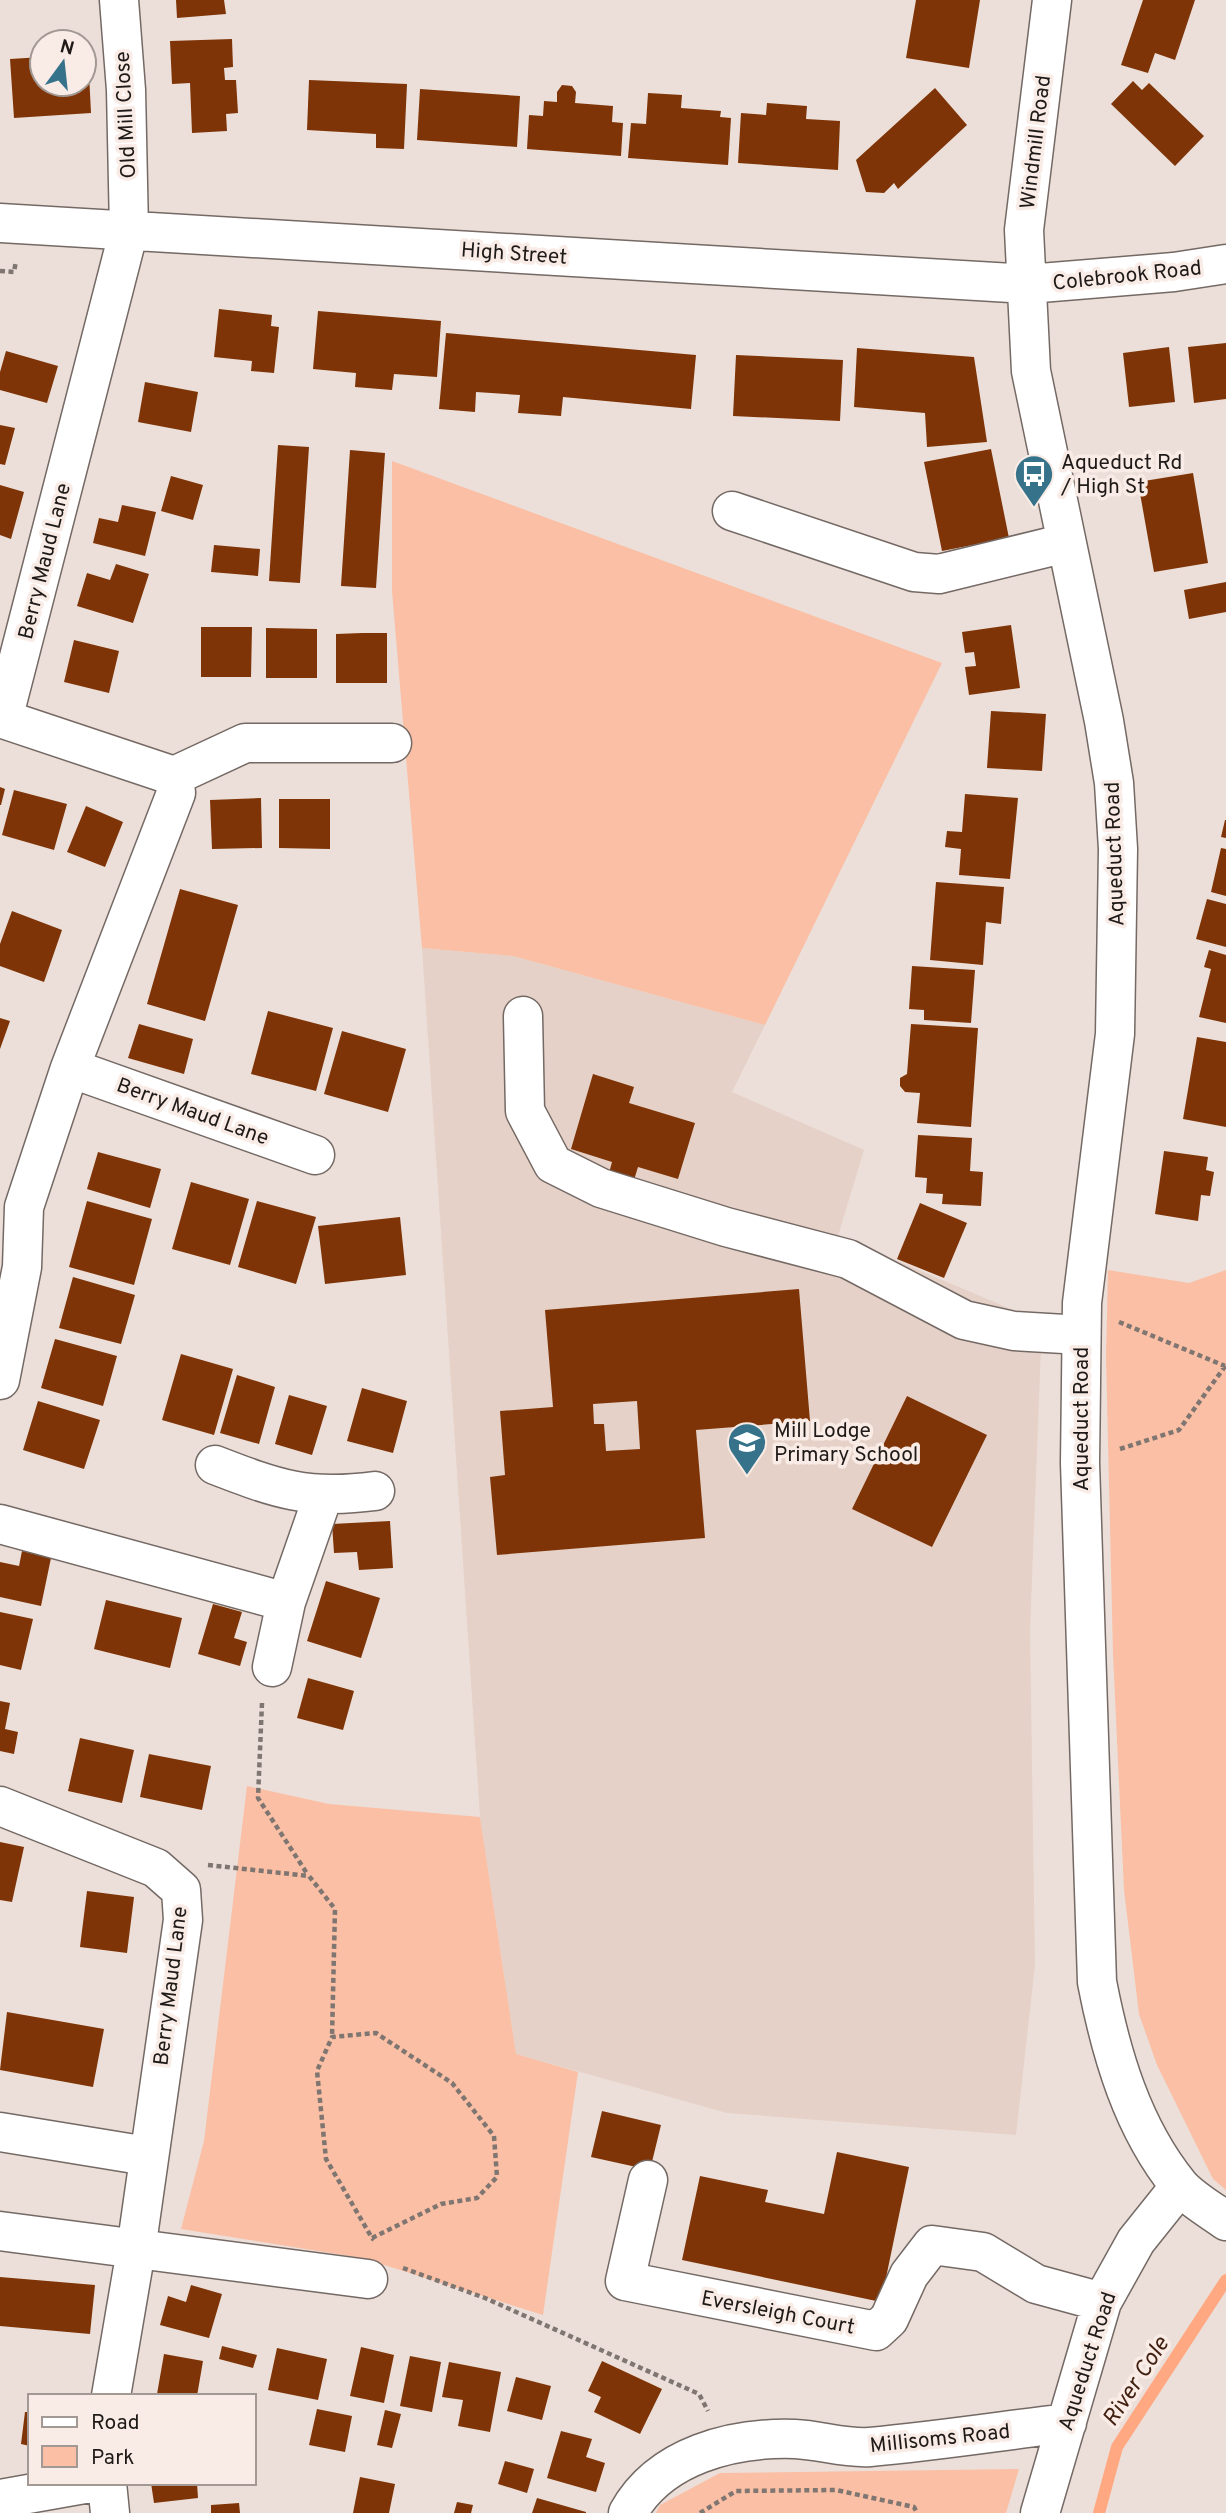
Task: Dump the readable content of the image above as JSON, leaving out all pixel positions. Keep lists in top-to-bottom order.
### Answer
{
  "streets": {
    "street": [
      "Old Mill Close",
      "Windmill Road",
      "High Street",
      "Colebrook Road",
      "Berry Maud Lane",
      "Aqueduct Road",
      "Eversleigh Court",
      "Millisoms Road"
    ]
  },
  "crossings": [
    ["Old Mill Close", "High Street"],
    ["Old Mill Close", "Berry Maud Lane"],
    ["Windmill Road", "High Street"],
    ["Windmill Road", "Colebrook Road"],
    ["Windmill Road", "Aqueduct Road"],
    ["High Street", "Colebrook Road"],
    ["High Street", "Berry Maud Lane"],
    ["High Street", "Aqueduct Road"],
    ["Colebrook Road", "Aqueduct Road"],
    ["Aqueduct Road", "Eversleigh Court"],
    ["Aqueduct Road", "Millisoms Road"]
  ],
  "water": ["River Cole"],
  "places": {
    "bus stop": ["Aqueduct Rd / High St"],
    "school or university": ["Mill Lodge Primary School"]
  },
  "legend": ["Road", "Park"],
  "north": "top"
}
